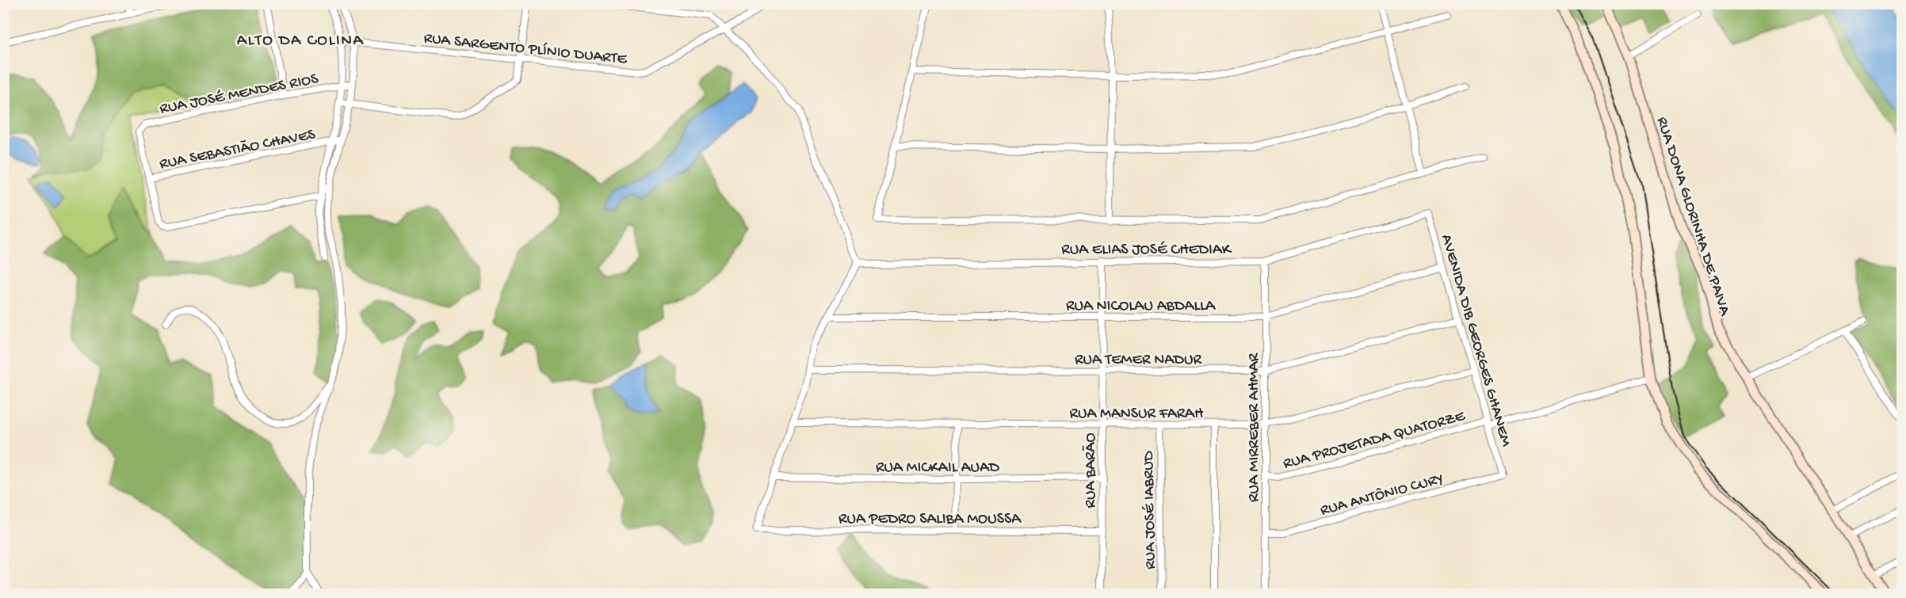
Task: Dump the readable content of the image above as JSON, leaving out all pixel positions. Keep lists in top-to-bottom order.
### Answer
{
  "streets": {
    "street": [
      "RUA SARGENTO PLÍNIO DUARTE",
      "RUA JOSÉ MENDES RIOS",
      "RUA SEBASTIÃO CHAVES",
      "RUA DONA GLORINHA DE PAIVA",
      "RUA ELIAS JOSÉ CHEDIAK",
      "RUA NICOLAU ABDALLA",
      "AVENIDA DIB GEORGES GHANEM",
      "RUA TEMER NADUR",
      "RUA MANSUR FARAH",
      "RUA MIRREBER AHMAR",
      "RUA PROJETADA QUATORZE",
      "RUA MICKAIL AUAD",
      "RUA BARÃO",
      "RUA ANTÔNIO CURY",
      "RUA JOSÉ IABRUD",
      "RUA PEDRO SALIBA MOUSSA"
    ]
  },
  "crossings": [
    ["RUA JOSÉ MENDES RIOS", "RUA SEBASTIÃO CHAVES"],
    ["RUA ELIAS JOSÉ CHEDIAK", "AVENIDA DIB GEORGES GHANEM"],
    ["RUA ELIAS JOSÉ CHEDIAK", "RUA MIRREBER AHMAR"],
    ["RUA ELIAS JOSÉ CHEDIAK", "RUA BARÃO"],
    ["RUA NICOLAU ABDALLA", "AVENIDA DIB GEORGES GHANEM"],
    ["RUA NICOLAU ABDALLA", "RUA MIRREBER AHMAR"],
    ["RUA NICOLAU ABDALLA", "RUA BARÃO"],
    ["AVENIDA DIB GEORGES GHANEM", "RUA TEMER NADUR"],
    ["AVENIDA DIB GEORGES GHANEM", "RUA MANSUR FARAH"],
    ["AVENIDA DIB GEORGES GHANEM", "RUA PROJETADA QUATORZE"],
    ["AVENIDA DIB GEORGES GHANEM", "RUA ANTÔNIO CURY"],
    ["RUA TEMER NADUR", "RUA MIRREBER AHMAR"],
    ["RUA TEMER NADUR", "RUA BARÃO"],
    ["RUA MANSUR FARAH", "RUA MIRREBER AHMAR"],
    ["RUA MANSUR FARAH", "RUA BARÃO"],
    ["RUA MANSUR FARAH", "RUA JOSÉ IABRUD"],
    ["RUA MIRREBER AHMAR", "RUA PROJETADA QUATORZE"],
    ["RUA MIRREBER AHMAR", "RUA ANTÔNIO CURY"],
    ["RUA MICKAIL AUAD", "RUA BARÃO"],
    ["RUA MICKAIL AUAD", "RUA PEDRO SALIBA MOUSSA"],
    ["RUA BARÃO", "RUA PEDRO SALIBA MOUSSA"]
  ],
  "districts": ["ALTO DA COLINA"]
}
